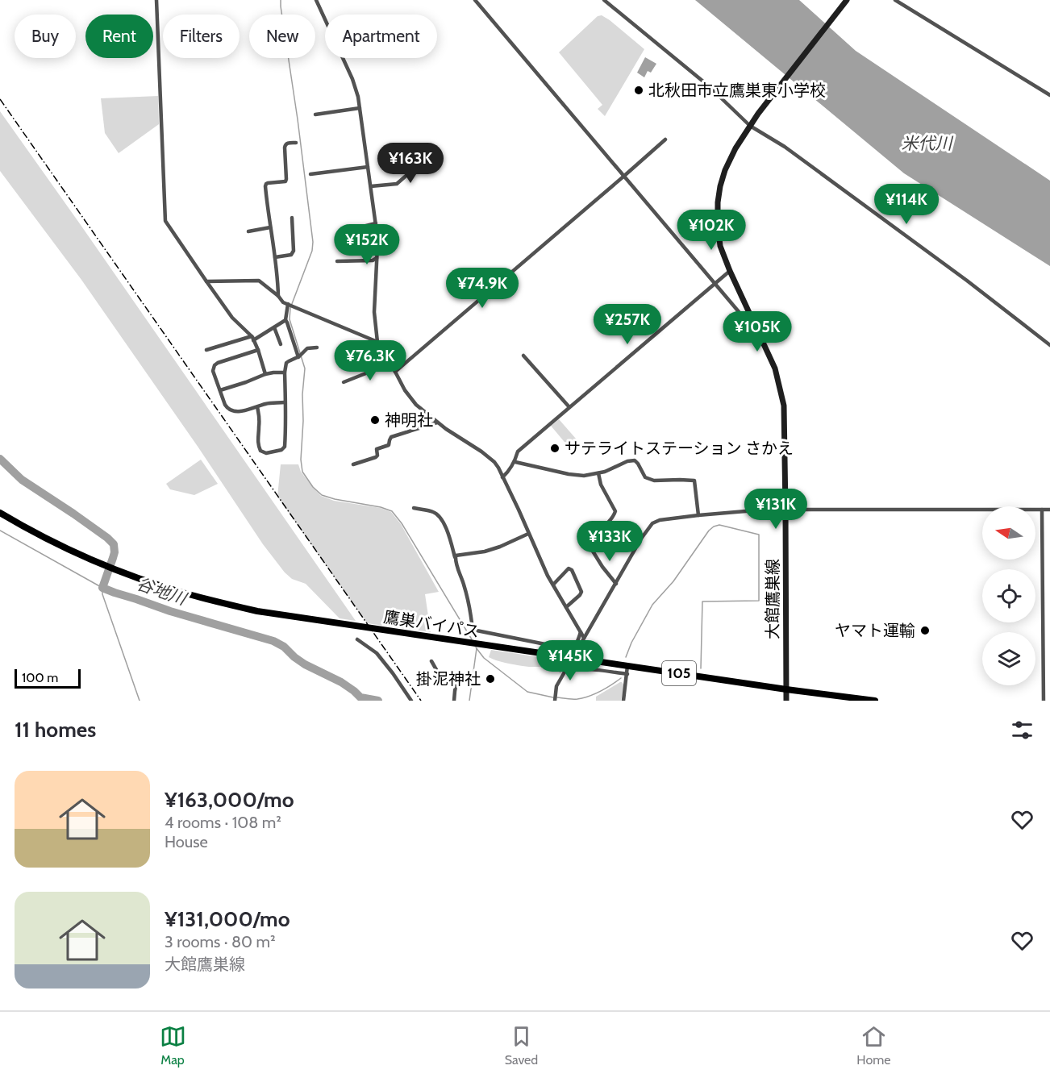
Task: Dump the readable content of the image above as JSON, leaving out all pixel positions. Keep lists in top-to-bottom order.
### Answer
{
  "streets": {
    "highway": ["鷹巣バイパス", "105"],
    "main road": ["大館鷹巣線"]
  },
  "crossings": [
    ["大館鷹巣線", "鷹巣バイパス"]
  ],
  "water": ["米代川", "谷地川"],
  "places": [
    "北秋田市立鷹巣東小学校",
    "神明社",
    "サテライトステーション さかえ",
    "ヤマト運輸",
    "掛泥神社"
  ],
  "scale_bar": "100 m",
  "north": "left",
  "page": {
    "chip": [
      "Buy",
      "Rent",
      "Filters",
      "New",
      "Apartment"
    ],
    "price": [
      "¥163K",
      "¥114K",
      "¥102K",
      "¥152K",
      "¥74.9K",
      "¥257K",
      "¥105K",
      "¥76.3K",
      "¥131K",
      "¥133K",
      "¥145K"
    ],
    "scale": "100 m",
    "heading": "11 homes",
    "list": [
      {
        "name": "¥163,000/mo",
        "note": "4 rooms · 108 m² · House"
      },
      {
        "name": "¥131,000/mo",
        "note": "3 rooms · 80 m² · 大館鷹巣線"
      }
    ],
    "tabs": ["Map", "Saved", "Home"]
  }
}
